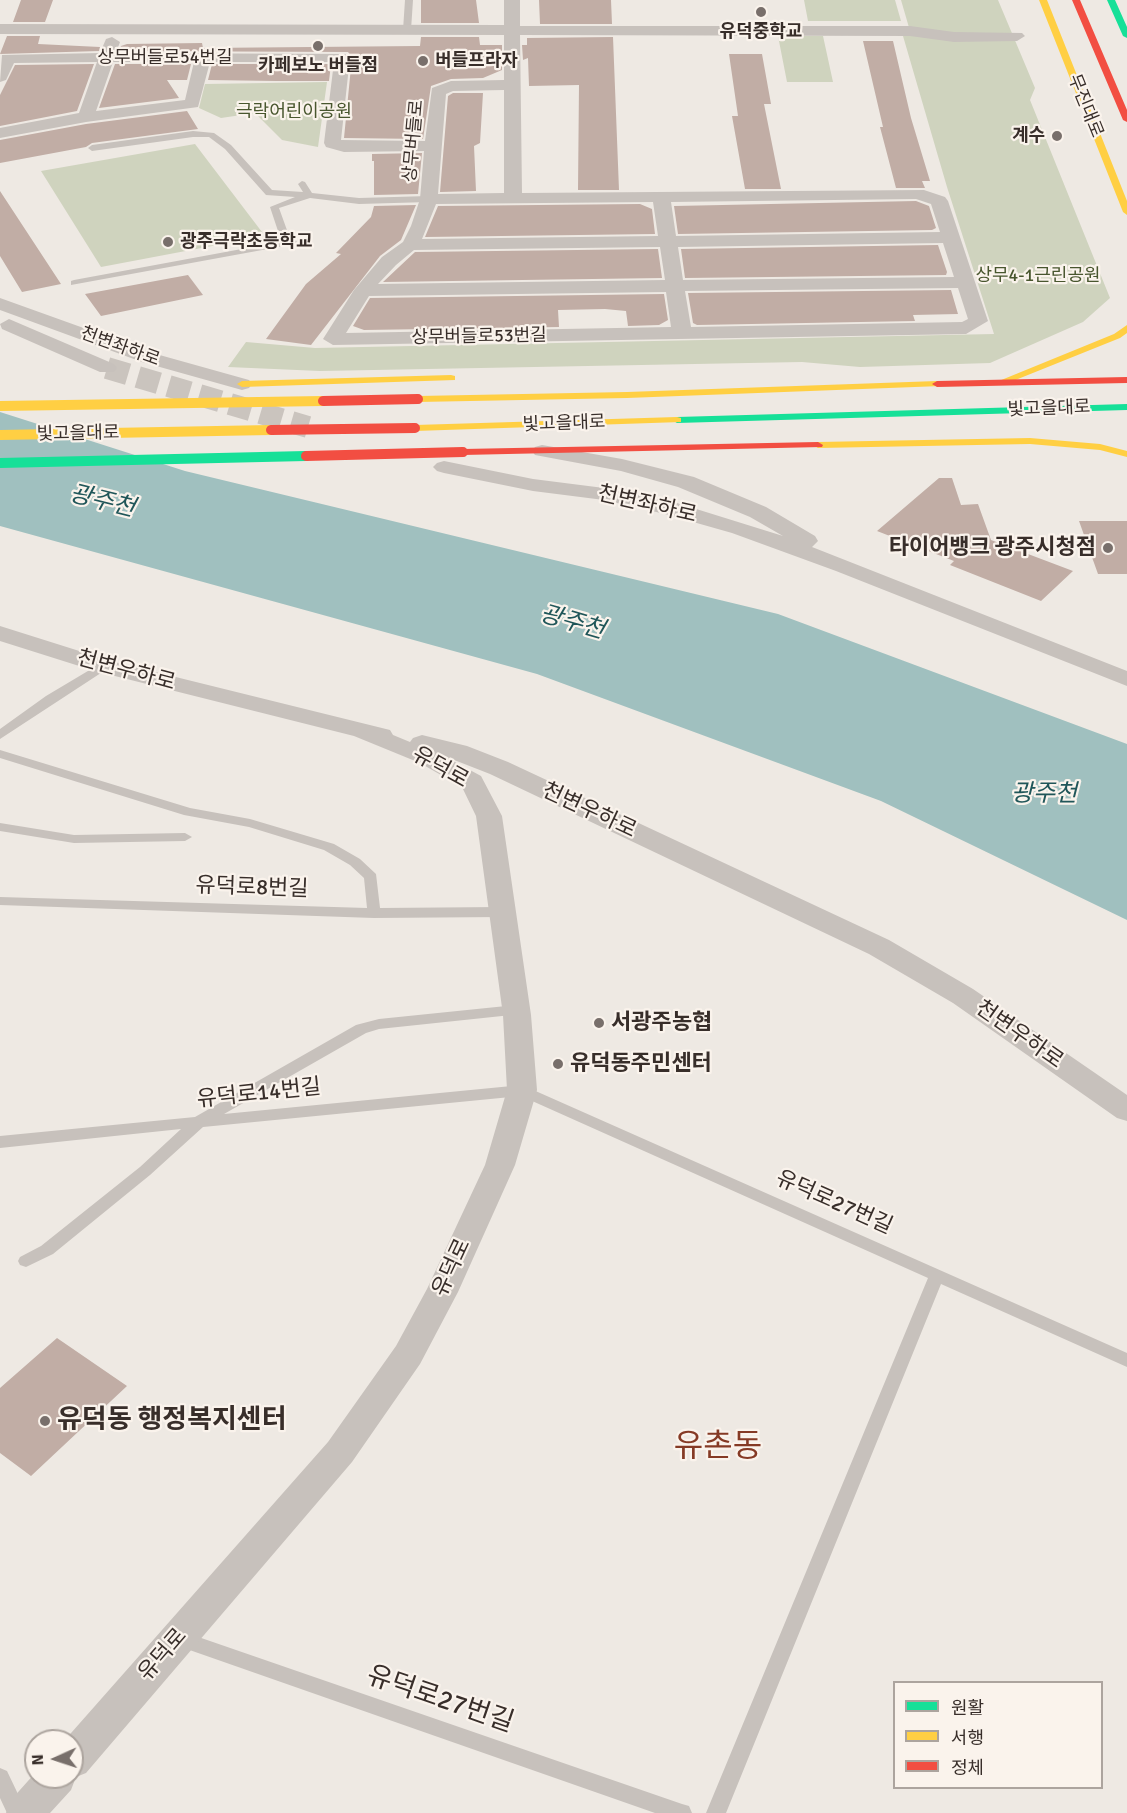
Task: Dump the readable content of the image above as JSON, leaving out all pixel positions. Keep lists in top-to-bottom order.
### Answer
{
  "streets": {
    "main road": ["무진대로", "빛고을대로"],
    "street": [
      "상무버들로54번길",
      "상무버들로",
      "상무버들로53번길",
      "천변좌하로",
      "천변우하로",
      "유덕로"
    ],
    "lane": ["유덕로8번길", "유덕로14번길", "유덕로27번길"]
  },
  "crossings": [
    ["상무버들로", "상무버들로53번길"],
    ["천변우하로", "유덕로"],
    ["유덕로", "유덕로8번길"],
    ["유덕로", "유덕로14번길"],
    ["유덕로", "유덕로27번길"],
    ["유덕로14번길", "유덕로27번길"]
  ],
  "districts": ["유촌동"],
  "water": ["광주천"],
  "parks": ["극락어린이공원", "상무4-1근린공원"],
  "places": [
    "유덕중학교",
    "카페보노 버들점",
    "버들프라자",
    "계수",
    "광주극락초등학교",
    "타이어뱅크 광주시청점",
    "서광주농협",
    "유덕동주민센터",
    "유덕동 행정복지센터"
  ],
  "legend": ["원활", "서행", "정체"],
  "north": "left"
}
